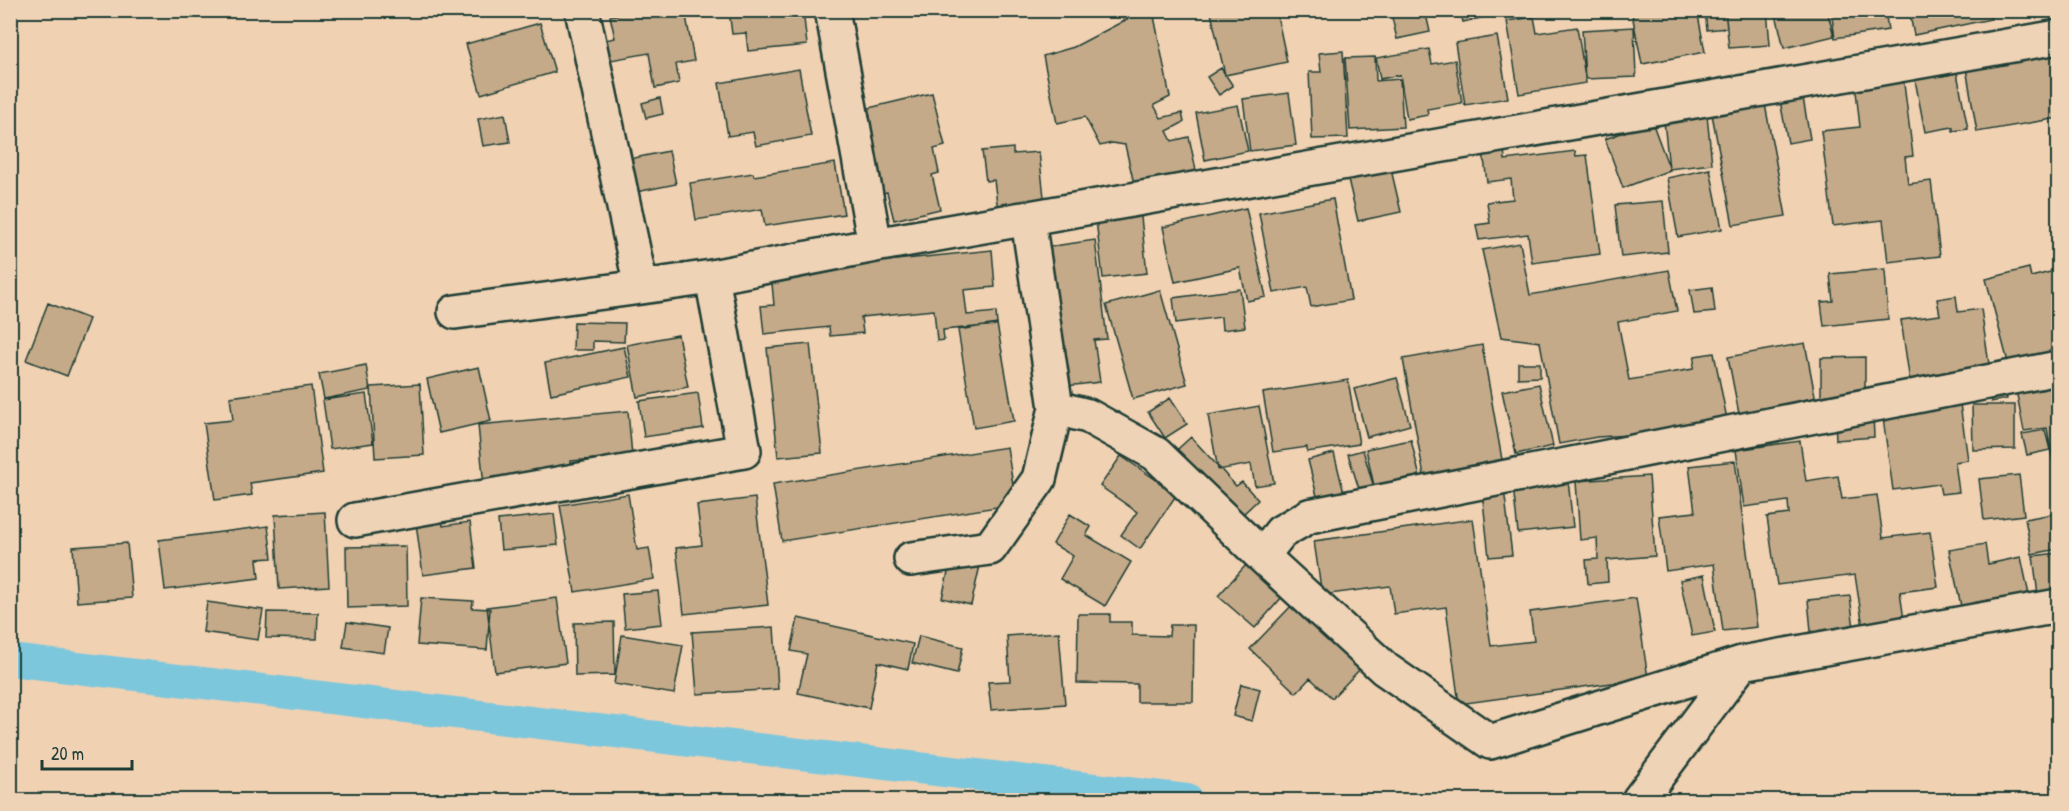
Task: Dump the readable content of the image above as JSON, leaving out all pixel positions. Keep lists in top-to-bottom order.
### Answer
{
  "scale_bar": "20 m"
}
